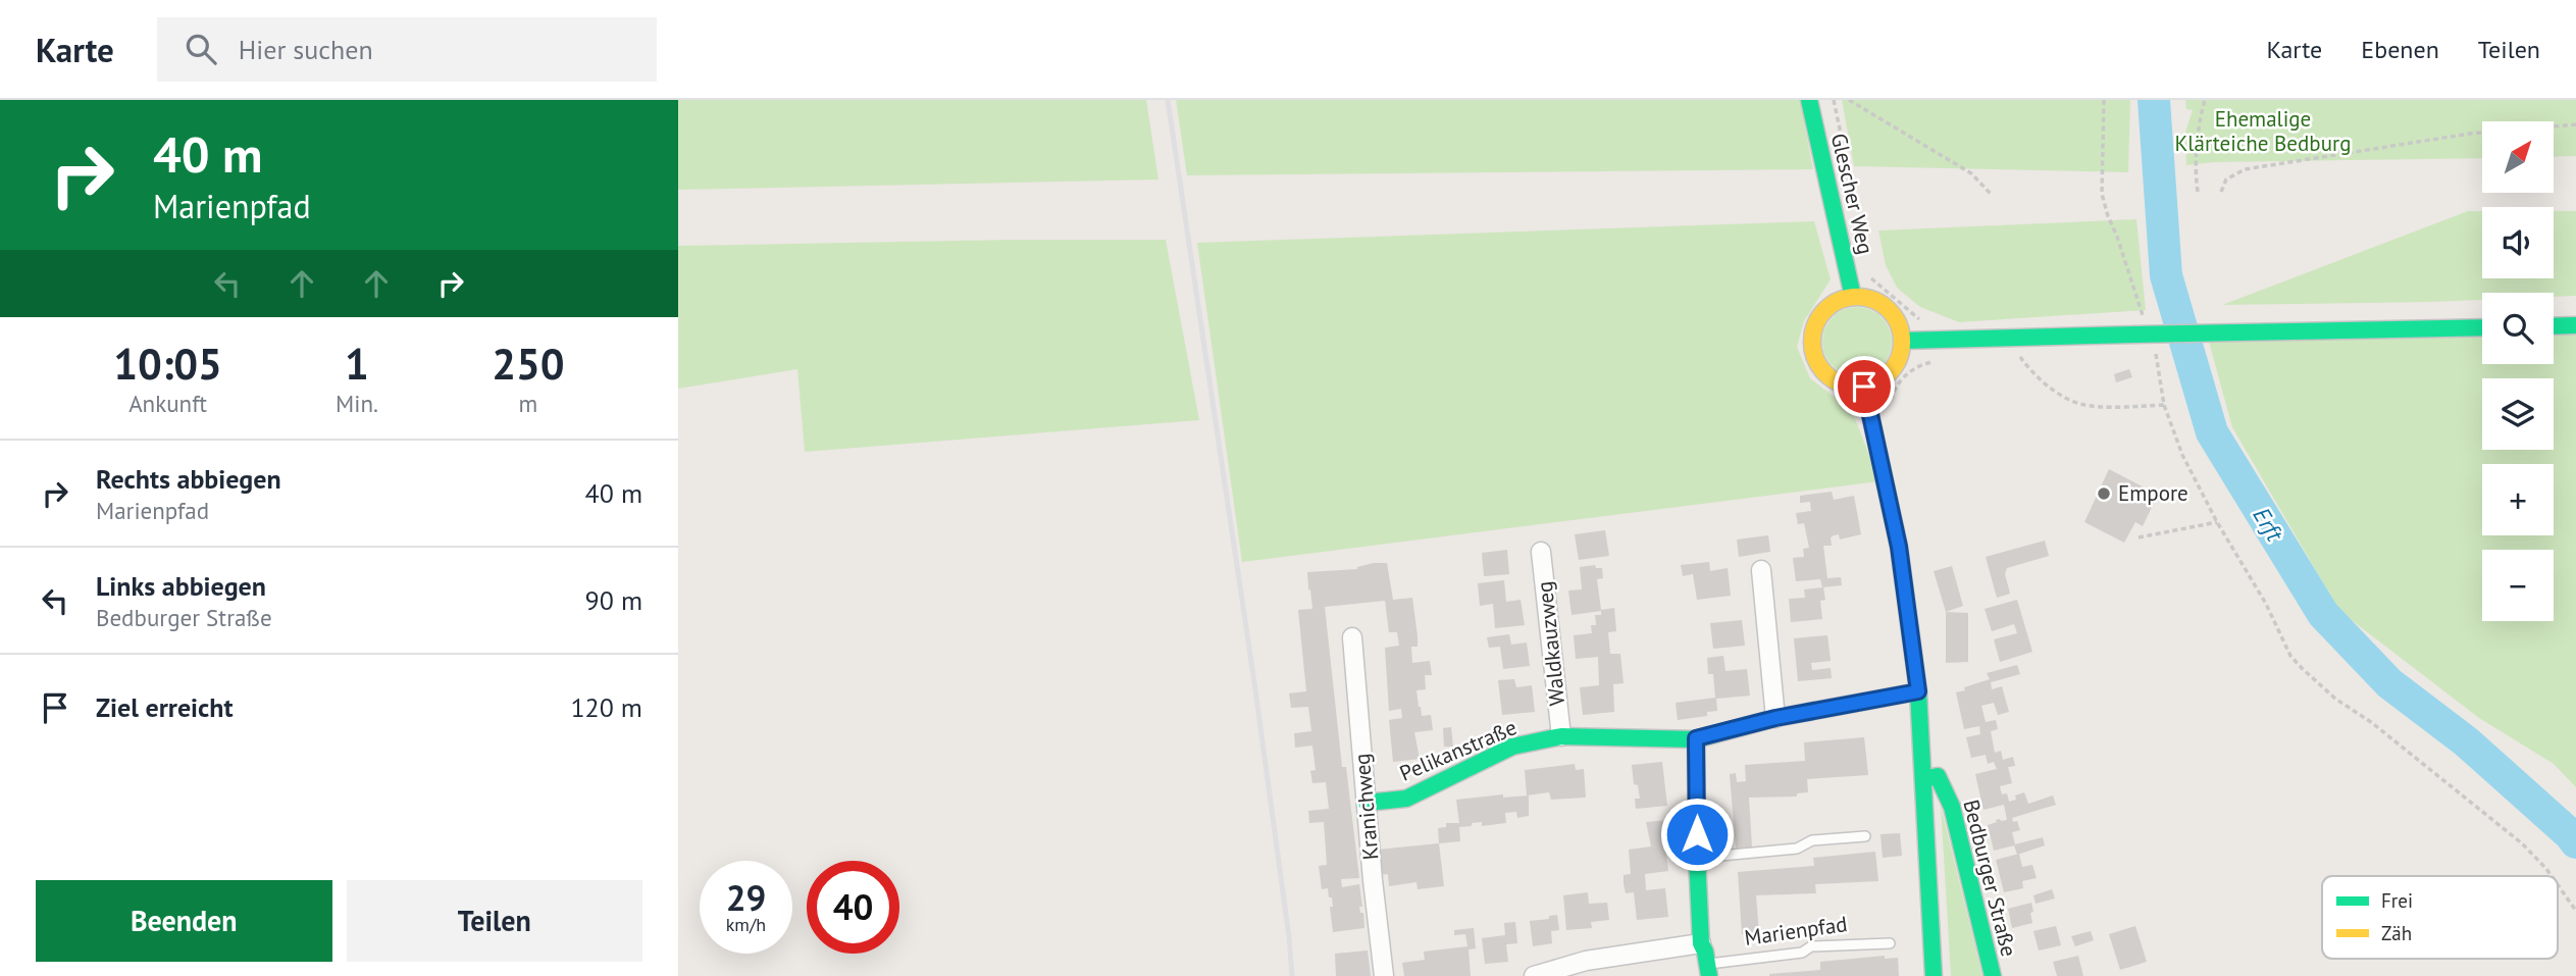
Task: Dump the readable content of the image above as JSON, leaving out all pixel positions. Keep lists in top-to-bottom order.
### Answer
{
  "streets": {
    "main road": [
      "Glescher Weg",
      "Pelikanstraße",
      "Bedburger Straße",
      "Marienpfad"
    ],
    "street": ["Waldkauzweg", "Kranichweg"]
  },
  "crossings": [
    ["Waldkauzweg", "Pelikanstraße"],
    ["Pelikanstraße", "Kranichweg"],
    ["Pelikanstraße", "Marienpfad"]
  ],
  "water": ["Erft"],
  "parks": ["Ehemalige Klärteiche Bedburg"],
  "places": ["Empore"],
  "legend": ["Frei", "Zäh"],
  "north": "top right",
  "page": {
    "header": "Karte",
    "search": "Hier suchen",
    "nav": ["Karte", "Ebenen", "Teilen"],
    "turn": ["40 m", "Marienpfad"],
    "map_buttons": ["+", "−"],
    "eta": [
      "10:05",
      "Ankunft",
      "1",
      "Min.",
      "250",
      "m"
    ],
    "list": [
      {
        "name": "Rechts abbiegen",
        "note": "Marienpfad",
        "value": "40 m"
      },
      {
        "name": "Links abbiegen",
        "note": "Bedburger Straße",
        "value": "90 m"
      },
      {
        "name": "Ziel erreicht",
        "value": "120 m"
      }
    ],
    "speed": "29 km/h",
    "limit": "40",
    "buttons": ["Beenden", "Teilen"]
  }
}
